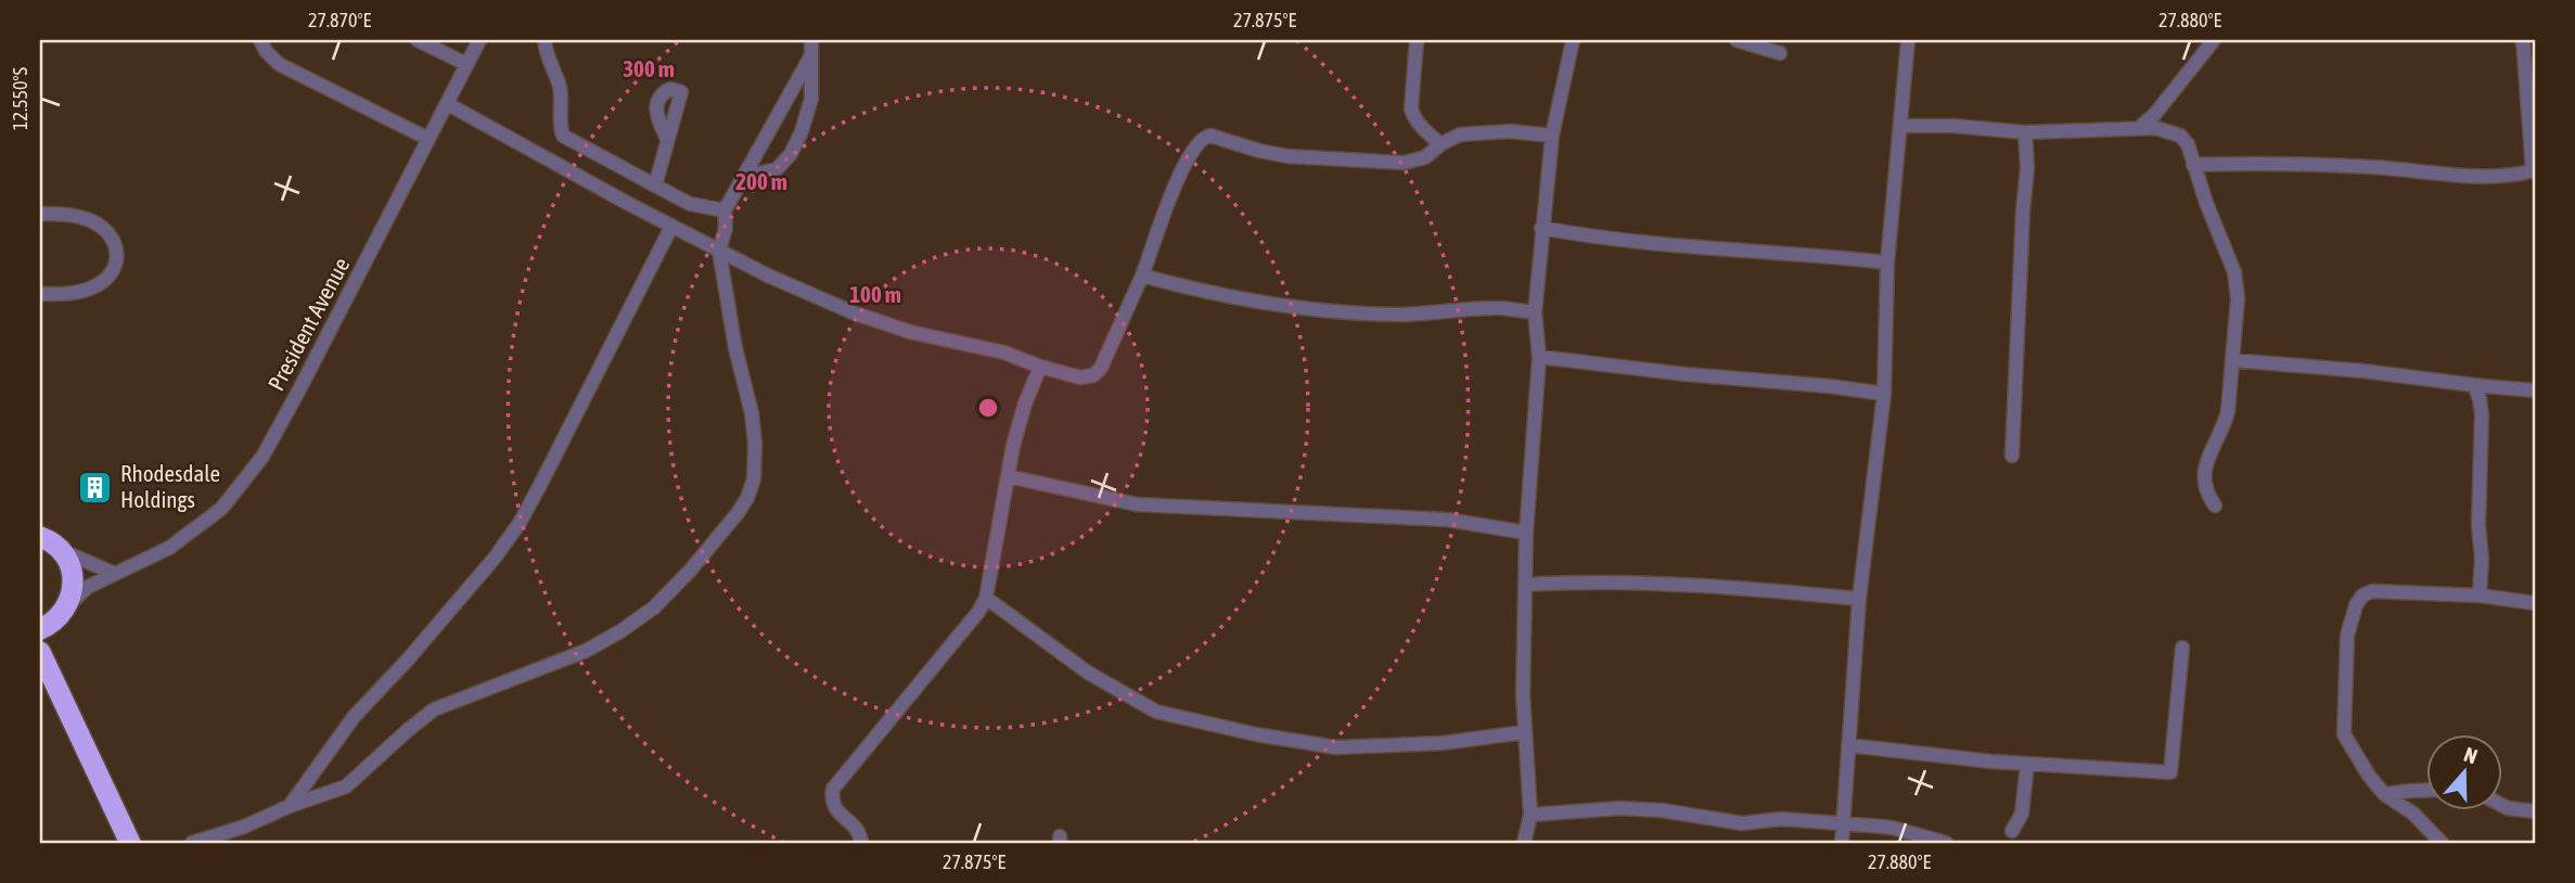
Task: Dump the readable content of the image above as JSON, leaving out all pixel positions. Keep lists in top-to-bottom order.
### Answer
{
  "streets": {
    "street": ["President Avenue"]
  },
  "places": {
    "building": ["Rhodesdale Holdings"]
  },
  "north": "top",
  "coordinates": [
    "27.870°E",
    "27.875°E",
    "27.880°E",
    "12.550°S"
  ],
  "rings": ["300 m", "200 m", "100 m"]
}
